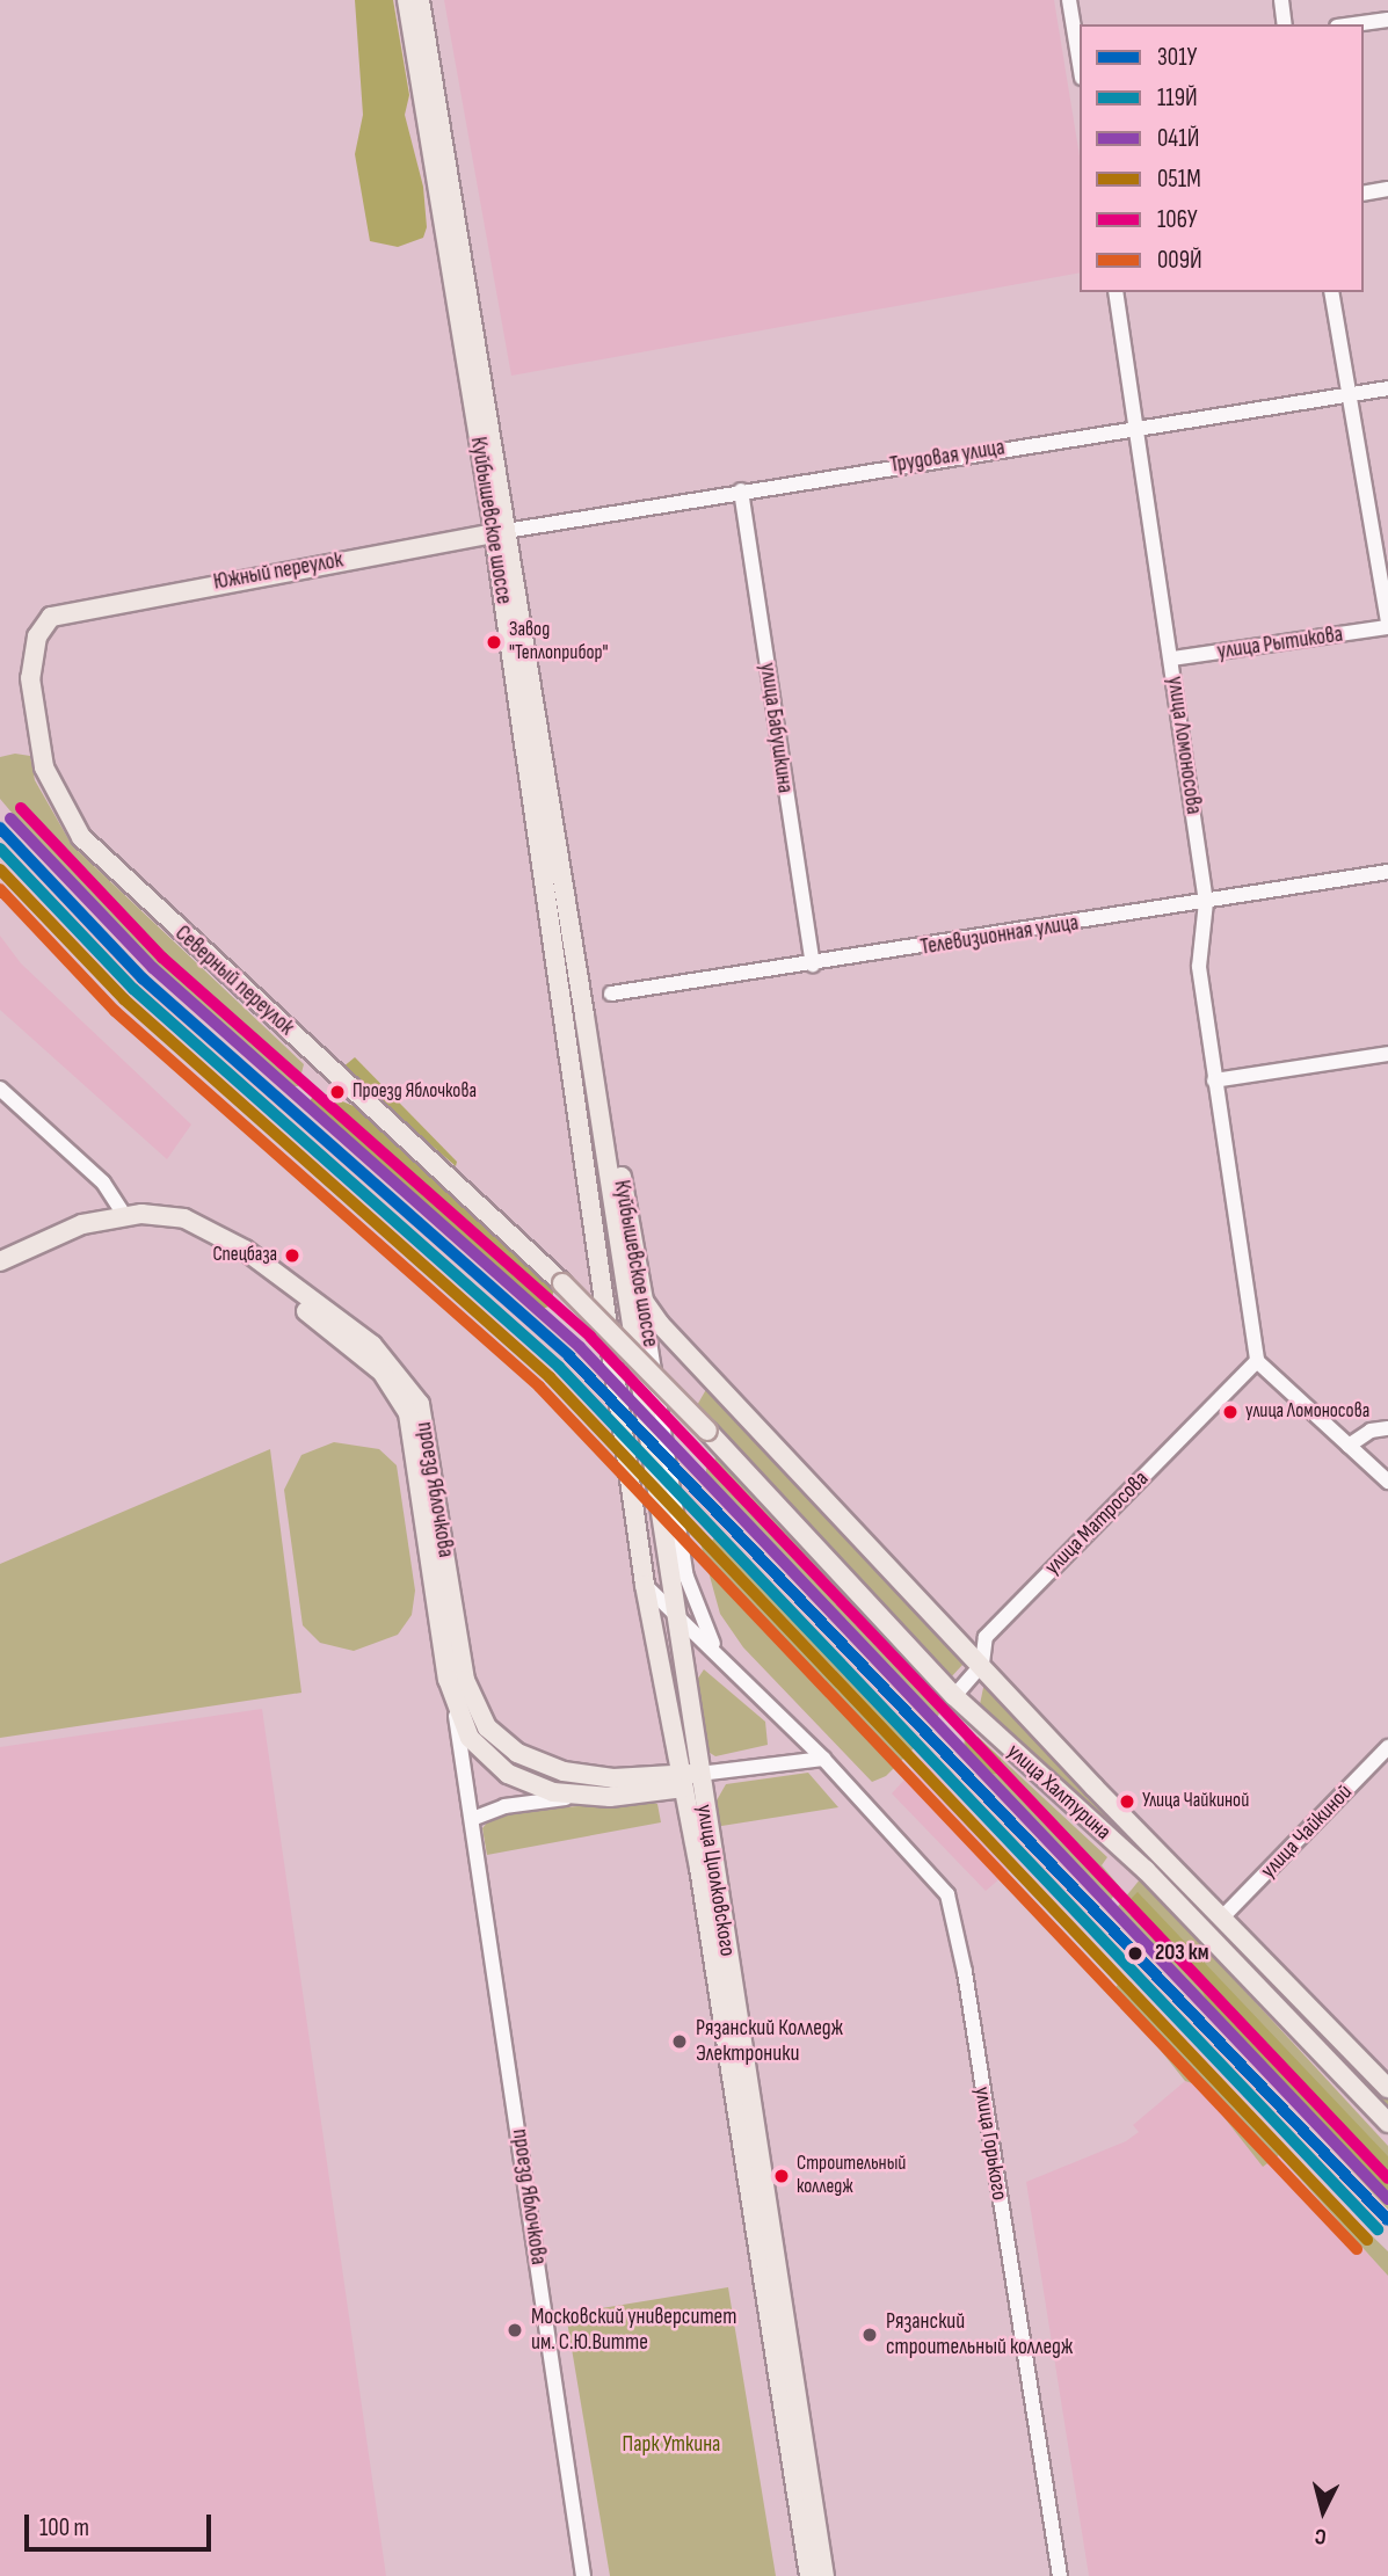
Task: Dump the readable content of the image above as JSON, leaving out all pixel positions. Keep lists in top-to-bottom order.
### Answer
{
  "streets": {
    "main road": [
      "Куйбышевское шоссе",
      "Южный переулок",
      "Северный переулок",
      "проезд Яблочкова",
      "улица Халтурина",
      "улица Циолковского"
    ],
    "street": [
      "Трудовая улица",
      "улица Рытикова",
      "улица Бабушкина",
      "улица Ломоносова",
      "Телевизионная улица",
      "улица Матросова",
      "улица Чайкиной",
      "улица Горького"
    ]
  },
  "crossings": [
    ["Трудовая улица", "Куйбышевское шоссе"],
    ["Трудовая улица", "Южный переулок"],
    ["Трудовая улица", "улица Бабушкина"],
    ["Трудовая улица", "улица Ломоносова"],
    ["Куйбышевское шоссе", "Южный переулок"],
    ["Куйбышевское шоссе", "улица Халтурина"],
    ["Куйбышевское шоссе", "улица Циолковского"],
    ["Куйбышевское шоссе", "улица Горького"],
    ["Южный переулок", "Северный переулок"],
    ["улица Рытикова", "улица Ломоносова"],
    ["улица Бабушкина", "Телевизионная улица"],
    ["улица Ломоносова", "Телевизионная улица"],
    ["улица Ломоносова", "улица Матросова"],
    ["Северный переулок", "улица Халтурина"],
    ["проезд Яблочкова", "улица Циолковского"],
    ["улица Матросова", "улица Халтурина"],
    ["улица Халтурина", "улица Чайкиной"],
    ["улица Циолковского", "улица Горького"]
  ],
  "parks": ["Парк Уткина"],
  "places": [
    "Завод \"Теплоприбор\"",
    "Проезд Яблочкова",
    "Спецбаза",
    "улица Ломоносова",
    "Улица Чайкиной",
    "203 км",
    "Рязанский Колледж Электроники",
    "Строительный колледж",
    "Московский университет им. С.Ю.Витте",
    "Рязанский строительный колледж"
  ],
  "lines": [
    "transit line 106У",
    "transit line 041Й",
    "transit line 301У",
    "transit line 119Й",
    "transit line 051М",
    "transit line 009Й"
  ],
  "legend": [
    "301У",
    "119Й",
    "041Й",
    "051М",
    "106У",
    "009Й"
  ],
  "scale_bar": "100 m",
  "north": "bottom"
}
